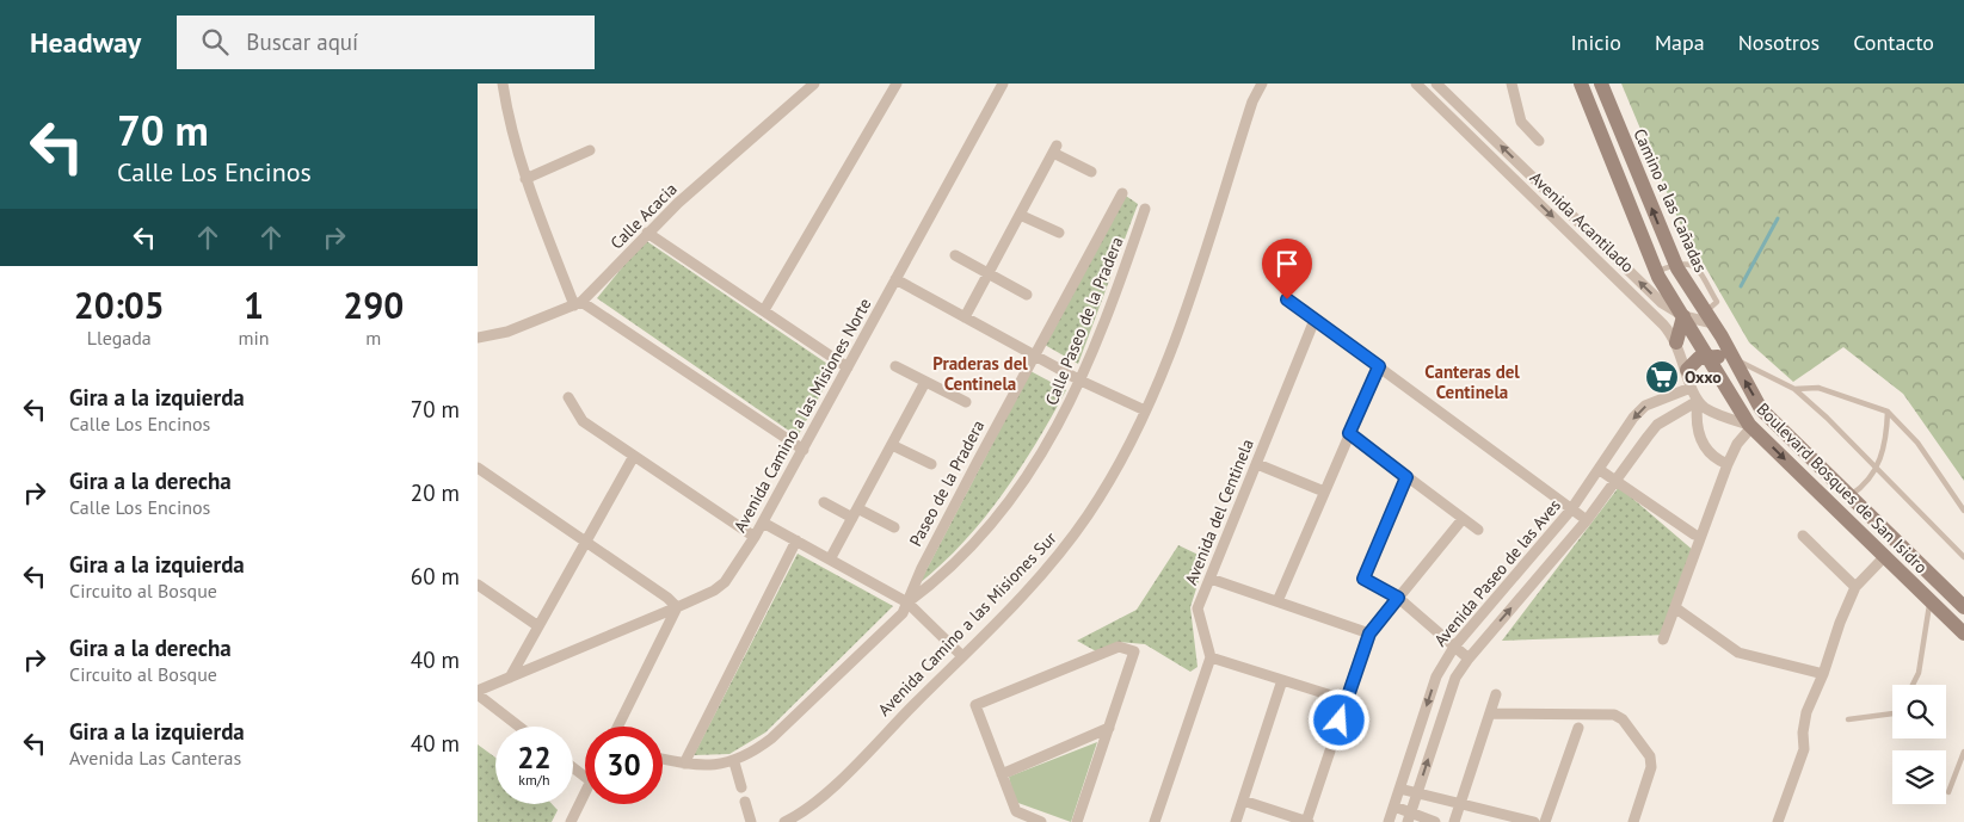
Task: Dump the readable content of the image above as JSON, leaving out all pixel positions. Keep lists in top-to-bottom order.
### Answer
{
  "streets": {
    "main road": ["Camino a las Cañadas", "Boulevard Bosques de San Isidro"],
    "street": [
      "Calle Acacia",
      "Avenida Acantilado",
      "Calle Paseo de la Pradera",
      "Avenida Camino a las Misiones Norte",
      "Paseo de la Pradera",
      "Avenida del Centinela",
      "Avenida Paseo de las Aves",
      "Avenida Camino a las Misiones Sur"
    ]
  },
  "crossings": [
    ["Camino a las Cañadas", "Avenida Acantilado"],
    ["Camino a las Cañadas", "Boulevard Bosques de San Isidro"],
    ["Avenida Acantilado", "Avenida Paseo de las Aves"],
    ["Calle Paseo de la Pradera", "Paseo de la Pradera"]
  ],
  "districts": ["Praderas del Centinela", "Canteras del Centinela"],
  "places": {
    "supermarket": ["Oxxo"]
  },
  "page": {
    "header": "Headway",
    "search": "Buscar aquí",
    "nav": [
      "Inicio",
      "Mapa",
      "Nosotros",
      "Contacto"
    ],
    "turn": ["70 m", "Calle Los Encinos"],
    "eta": [
      "20:05",
      "Llegada",
      "1",
      "min",
      "290",
      "m"
    ],
    "list": [
      {
        "name": "Gira a la izquierda",
        "note": "Calle Los Encinos",
        "value": "70 m"
      },
      {
        "name": "Gira a la derecha",
        "note": "Calle Los Encinos",
        "value": "20 m"
      },
      {
        "name": "Gira a la izquierda",
        "note": "Circuito al Bosque",
        "value": "60 m"
      },
      {
        "name": "Gira a la derecha",
        "note": "Circuito al Bosque",
        "value": "40 m"
      },
      {
        "name": "Gira a la izquierda",
        "note": "Avenida Las Canteras",
        "value": "40 m"
      }
    ],
    "speed": "22 km/h",
    "limit": "30"
  }
}
